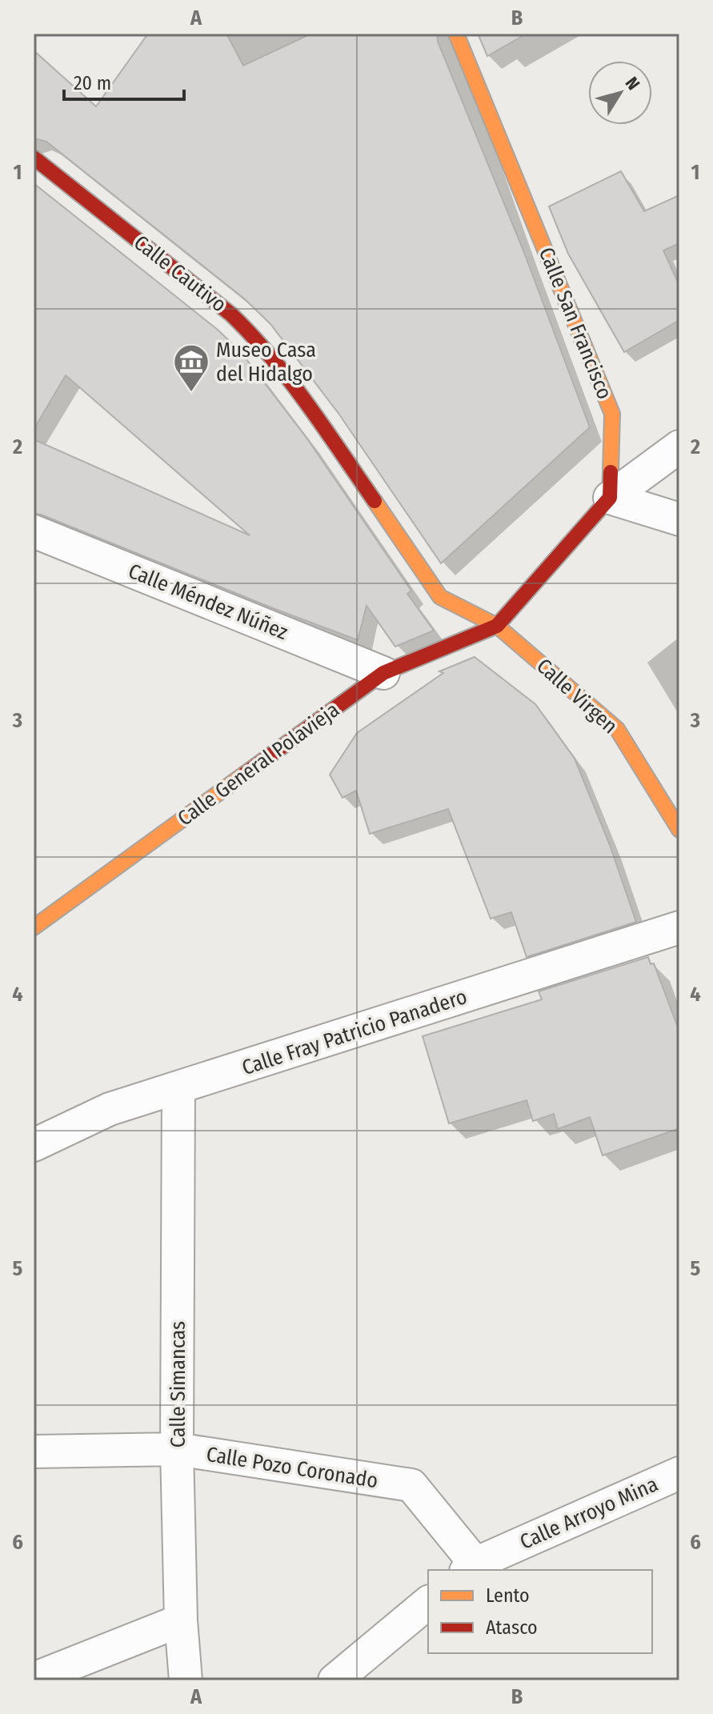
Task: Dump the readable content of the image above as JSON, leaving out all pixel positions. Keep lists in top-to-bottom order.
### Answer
{
  "streets": {
    "street": [
      "Calle Cautivo",
      "Calle San Francisco",
      "Calle Méndez Núñez",
      "Calle Virgen",
      "Calle General Polavieja",
      "Calle Fray Patricio Panadero",
      "Calle Simancas",
      "Calle Pozo Coronado",
      "Calle Arroyo Mina"
    ]
  },
  "crossings": [
    ["Calle Cautivo", "Calle Virgen"],
    ["Calle Méndez Núñez", "Calle General Polavieja"],
    ["Calle Virgen", "Calle General Polavieja"],
    ["Calle Fray Patricio Panadero", "Calle Simancas"],
    ["Calle Simancas", "Calle Pozo Coronado"],
    ["Calle Pozo Coronado", "Calle Arroyo Mina"]
  ],
  "places": {
    "museum": ["Museo Casa del Hidalgo"]
  },
  "legend": ["Lento", "Atasco"],
  "scale_bar": "20 m",
  "north": "top right",
  "grid": {
    "columns": ["A", "B"],
    "rows": [
      "1",
      "2",
      "3",
      "4",
      "5",
      "6"
    ]
  }
}
